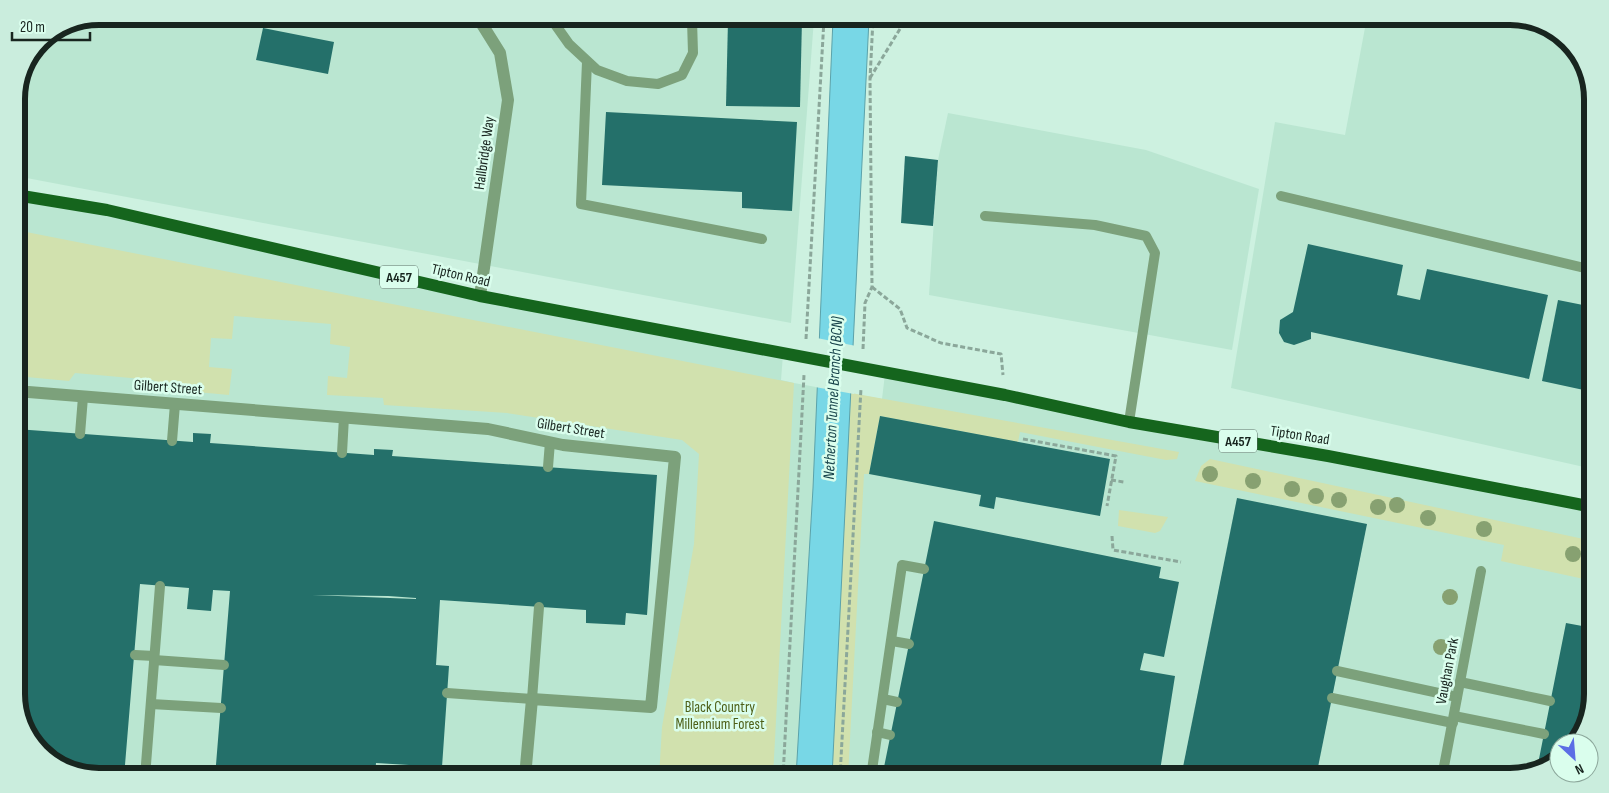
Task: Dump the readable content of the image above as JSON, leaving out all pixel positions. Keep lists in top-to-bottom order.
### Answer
{
  "streets": {
    "main road": ["Tipton Road", "A457"],
    "street": ["Hallbridge Way", "Gilbert Street"],
    "lane": ["Vaughan Park"]
  },
  "crossings": [
    ["Hallbridge Way", "Tipton Road"]
  ],
  "water": ["Netherton Tunnel Branch (BCN)"],
  "parks": ["Black Country Millennium Forest"],
  "scale_bar": "20 m",
  "north": "bottom right"
}
